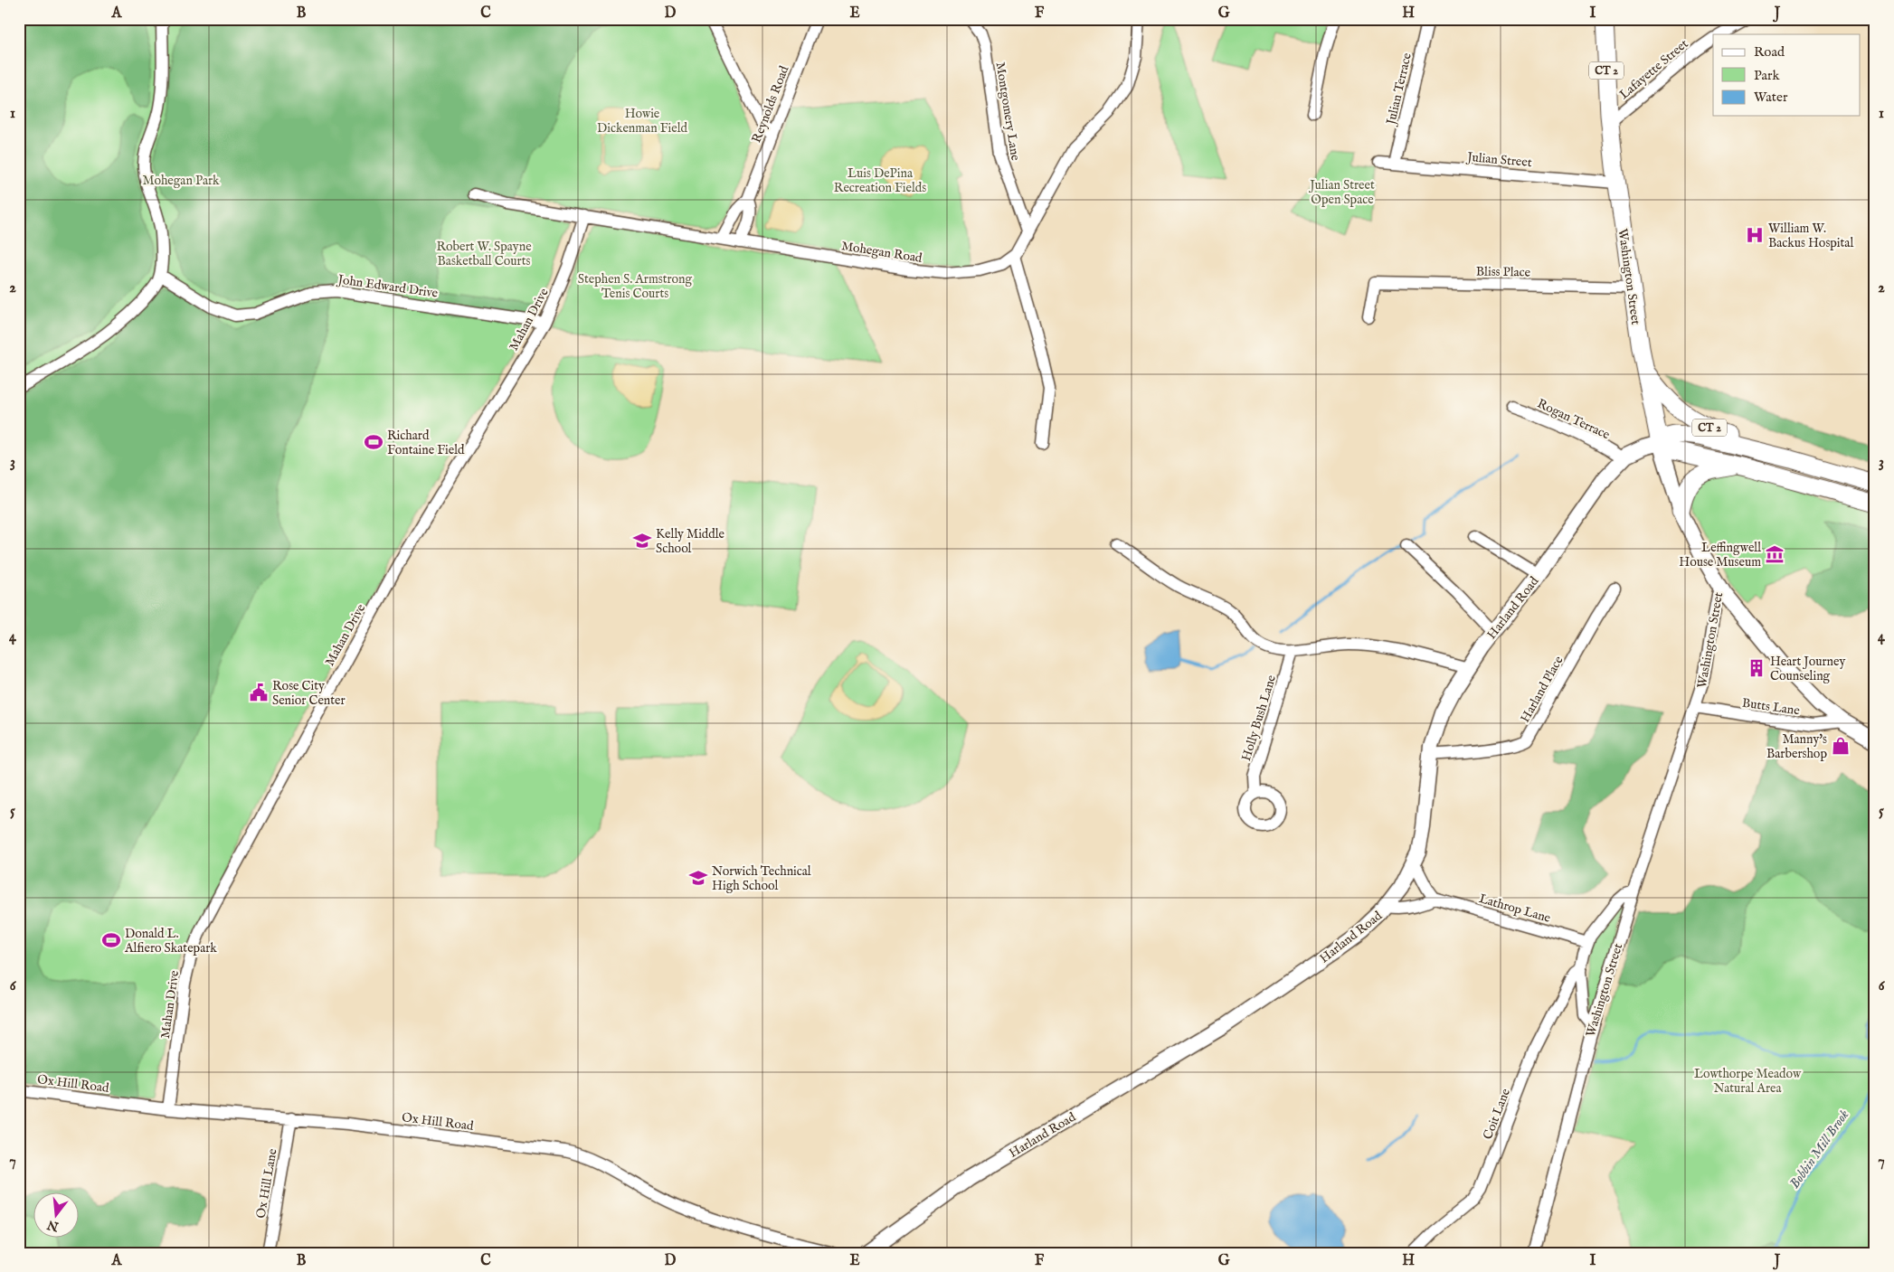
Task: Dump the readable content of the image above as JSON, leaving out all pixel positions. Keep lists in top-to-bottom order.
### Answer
{
  "streets": {
    "highway": ["CT 2", "Washington Street"],
    "main road": ["Harland Road"],
    "street": [
      "Lafayette Street",
      "Julian Terrace",
      "Reynolds Road",
      "Montgomery Lane",
      "Julian Street",
      "Mohegan Road",
      "Bliss Place",
      "John Edward Drive",
      "Mahan Drive",
      "Rogan Terrace",
      "Harland Place",
      "Butts Lane",
      "Holly Bush Lane",
      "Lathrop Lane",
      "Ox Hill Road",
      "Coit Lane",
      "Ox Hill Lane"
    ]
  },
  "crossings": [
    ["Lafayette Street", "Washington Street"],
    ["CT 2", "Washington Street"],
    ["CT 2", "Harland Road"],
    ["Julian Terrace", "Julian Street"],
    ["Reynolds Road", "Mohegan Road"],
    ["Montgomery Lane", "Mohegan Road"],
    ["Julian Street", "Washington Street"],
    ["Mohegan Road", "Mahan Drive"],
    ["Bliss Place", "Washington Street"],
    ["Washington Street", "Harland Road"],
    ["Washington Street", "Butts Lane"],
    ["John Edward Drive", "Mahan Drive"],
    ["Mahan Drive", "Ox Hill Road"],
    ["Rogan Terrace", "Harland Road"],
    ["Harland Road", "Harland Place"],
    ["Ox Hill Road", "Ox Hill Lane"]
  ],
  "water": ["Bobbin Mill Brook"],
  "parks": [
    "Howie Dickenman Field",
    "Luis DePina Recreation Fields",
    "Mohegan Park",
    "Julian Street Open Space",
    "Robert W. Spayne Basketball Courts",
    "Stephen S. Armstrong Tenis Courts",
    "Lowthorpe Meadow Natural Area"
  ],
  "places": {
    "hospital": ["William W. Backus Hospital"],
    "sports": ["Richard Fontaine Field", "Donald L. Alfiero Skatepark"],
    "school or university": ["Kelly Middle School", "Norwich Technical High School"],
    "museum": ["Leffingwell House Museum"],
    "building": ["Heart Journey Counseling"],
    "public building": ["Rose City Senior Center"],
    "shop": ["Manny's Barbershop"]
  },
  "legend": ["Road", "Park", "Water"],
  "north": "bottom",
  "grid": {
    "columns": [
      "A",
      "B",
      "C",
      "D",
      "E",
      "F",
      "G",
      "H",
      "I",
      "J"
    ],
    "rows": [
      "1",
      "2",
      "3",
      "4",
      "5",
      "6",
      "7"
    ]
  }
}
